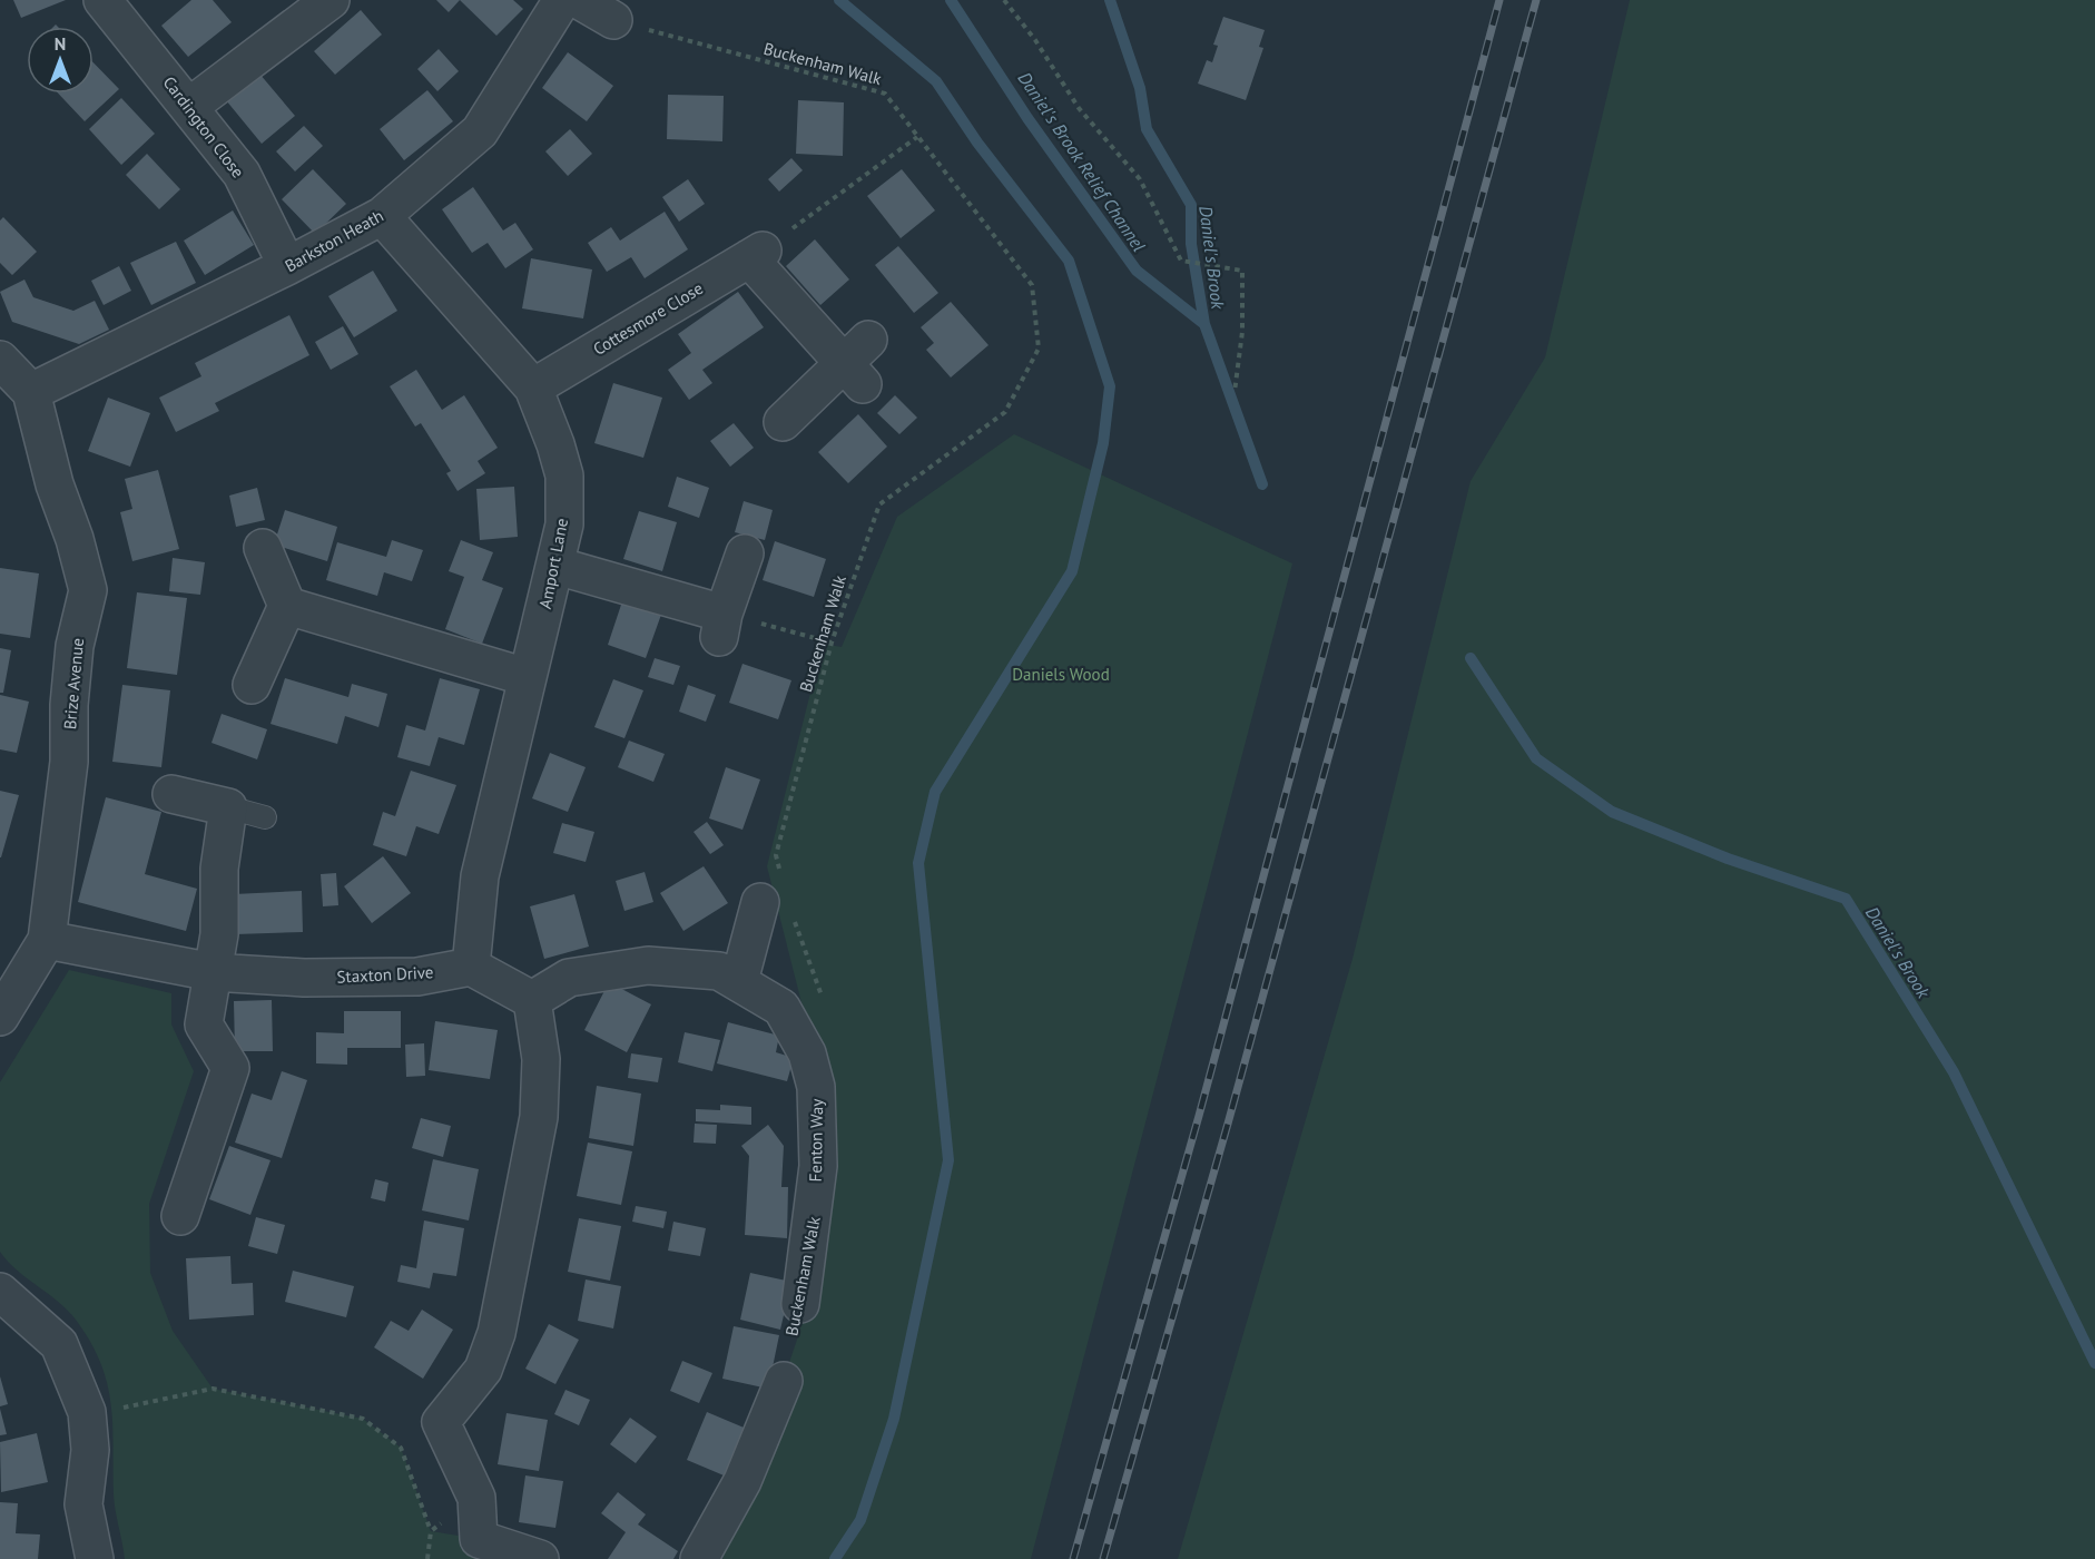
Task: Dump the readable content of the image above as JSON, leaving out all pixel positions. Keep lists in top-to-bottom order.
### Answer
{
  "streets": {
    "street": [
      "Cardington Close",
      "Barkston Heath",
      "Cottesmore Close",
      "Amport Lane",
      "Brize Avenue",
      "Staxton Drive",
      "Fenton Way"
    ],
    "path": ["Buckenham Walk"]
  },
  "crossings": [
    ["Cardington Close", "Barkston Heath"],
    ["Barkston Heath", "Amport Lane"],
    ["Barkston Heath", "Brize Avenue"],
    ["Cottesmore Close", "Amport Lane"],
    ["Amport Lane", "Staxton Drive"],
    ["Brize Avenue", "Staxton Drive"]
  ],
  "water": ["Daniel's Brook Relief Channel", "Daniel's Brook"],
  "parks": ["Daniels Wood"],
  "north": "top"
}
